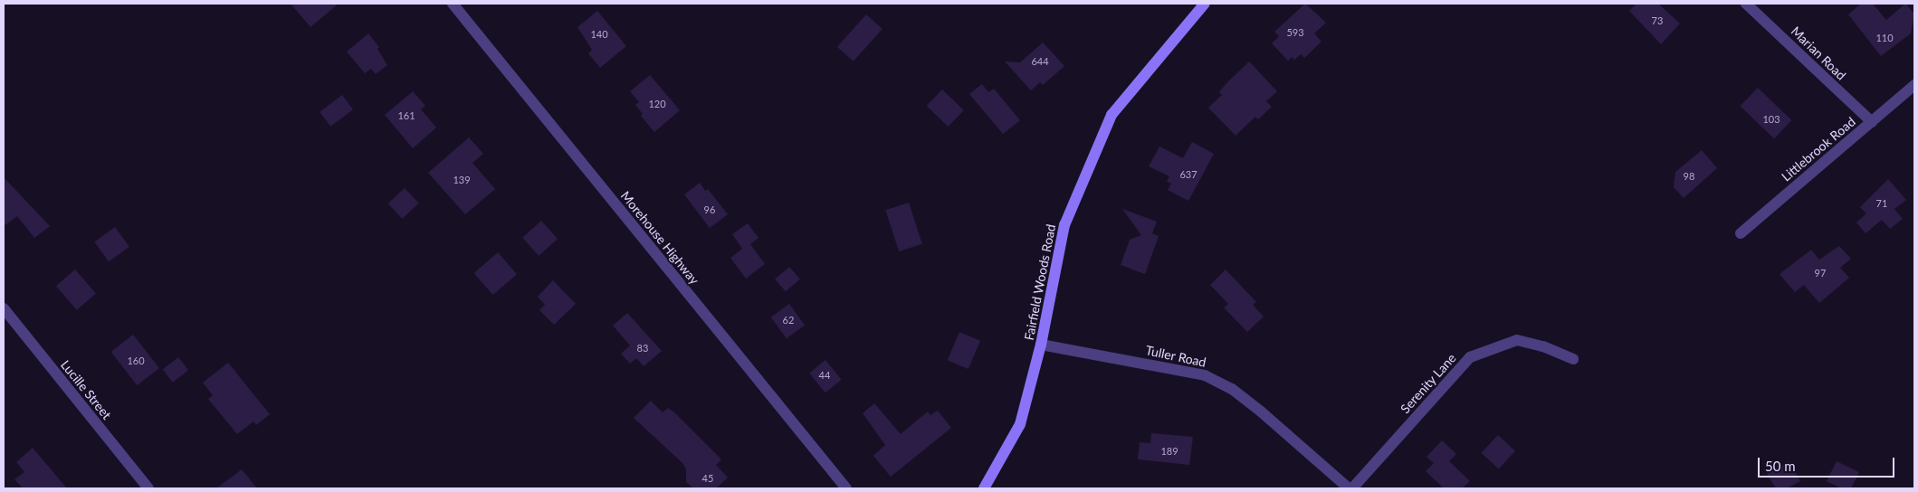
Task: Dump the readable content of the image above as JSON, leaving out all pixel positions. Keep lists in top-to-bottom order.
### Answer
{
  "streets": {
    "main road": ["Fairfield Woods Road"],
    "street": [
      "Marian Road",
      "Littlebrook Road",
      "Morehouse Highway",
      "Tuller Road",
      "Serenity Lane",
      "Lucille Street"
    ]
  },
  "crossings": [
    ["Marian Road", "Littlebrook Road"],
    ["Fairfield Woods Road", "Tuller Road"]
  ],
  "house_numbers": [
    "73",
    "593",
    "140",
    "110",
    "644",
    "120",
    "161",
    "103",
    "637",
    "98",
    "139",
    "71",
    "96",
    "97",
    "62",
    "83",
    "160",
    "44",
    "189",
    "45"
  ],
  "scale_bar": "50 m"
}
